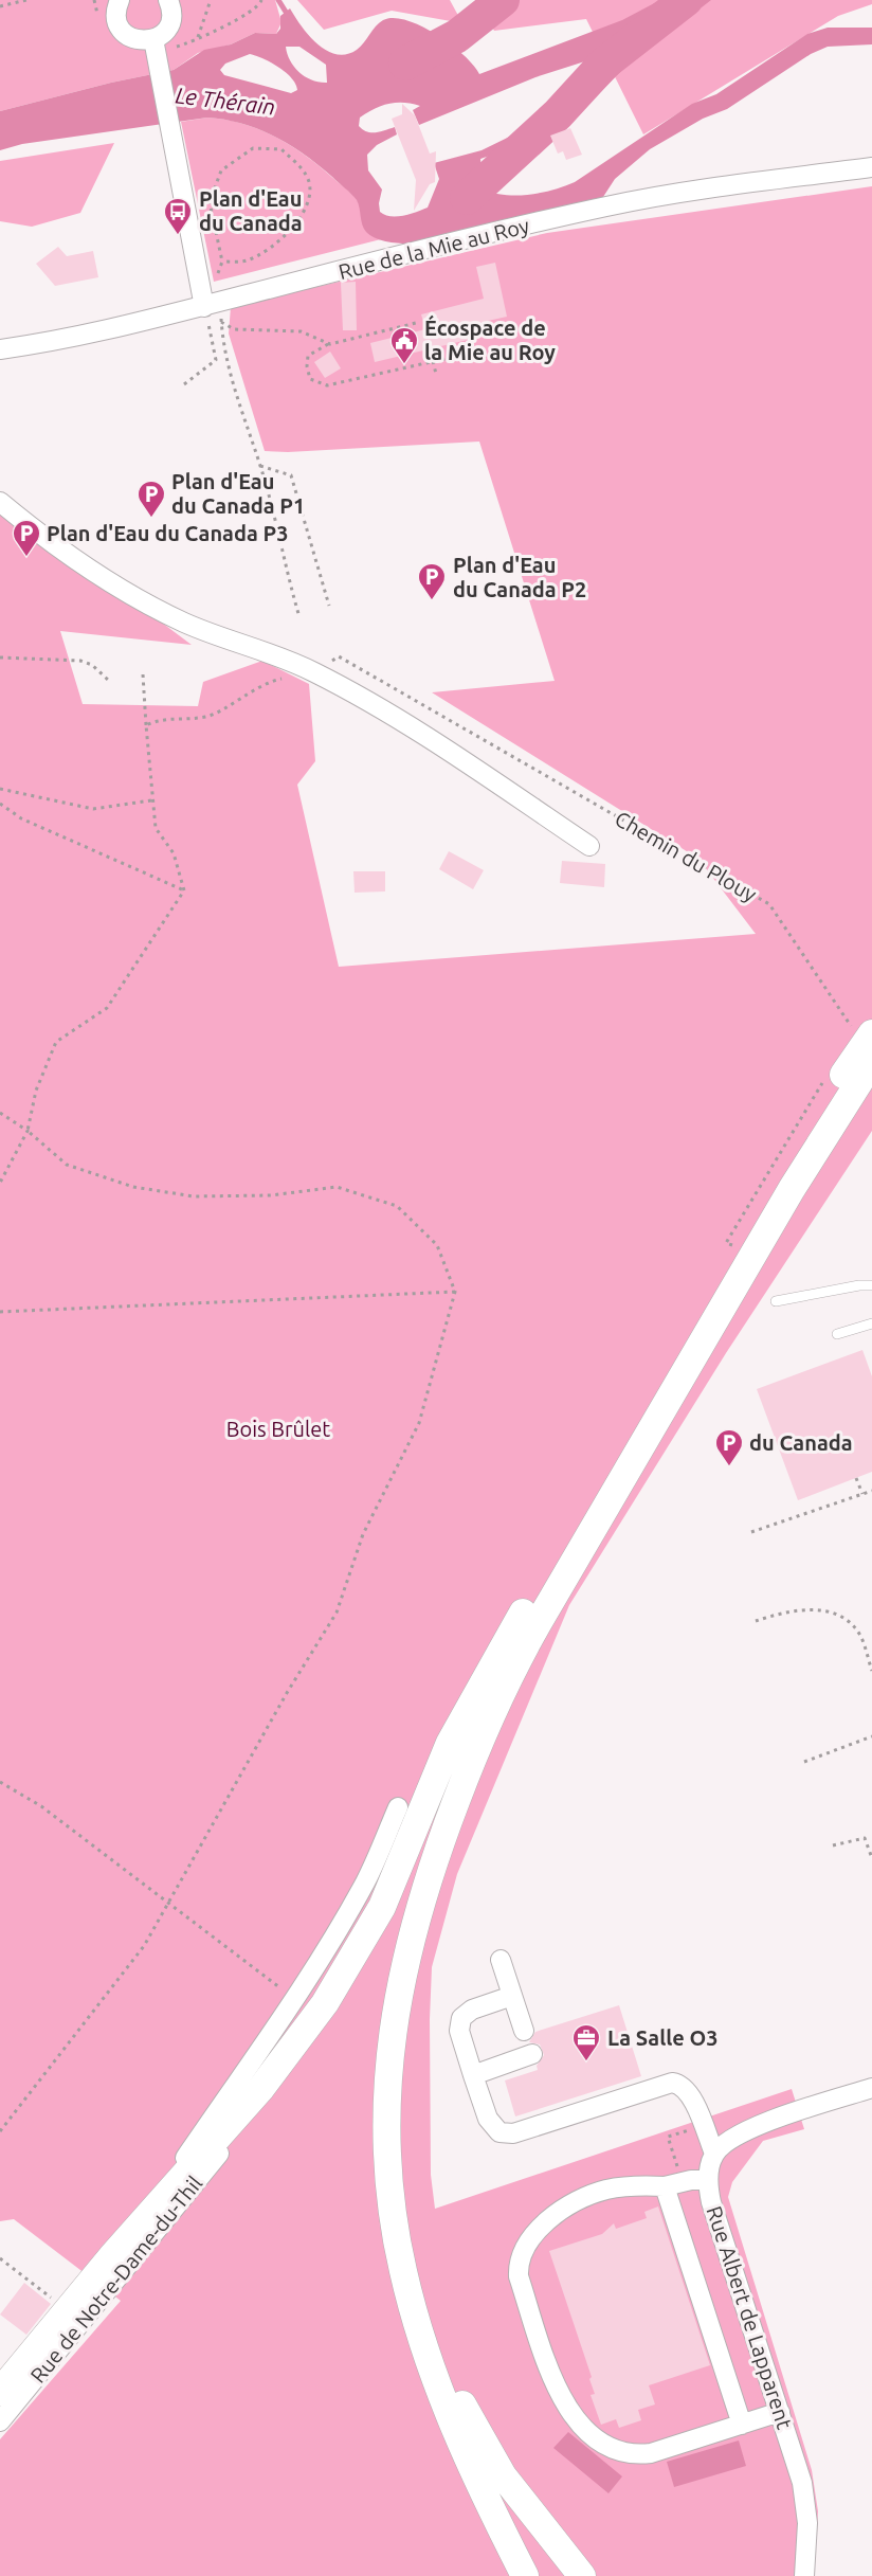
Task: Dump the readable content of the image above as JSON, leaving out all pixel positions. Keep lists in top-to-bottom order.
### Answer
{
  "streets": {
    "main road": ["Rue de Notre-Dame-du-Thil"],
    "street": ["Rue de la Mie au Roy", "Chemin du Plouy", "Rue Albert de Lapparent"]
  },
  "water": ["Le Thérain"],
  "parks": ["Bois Brûlet"],
  "places": {
    "bus stop": ["Plan d'Eau du Canada"],
    "public building": ["Écospace de la Mie au Roy"],
    "parking": [
      "Plan d'Eau du Canada P1",
      "Plan d'Eau du Canada P3",
      "Plan d'Eau du Canada P2",
      "du Canada"
    ],
    "office": ["La Salle O3"]
  }
}
